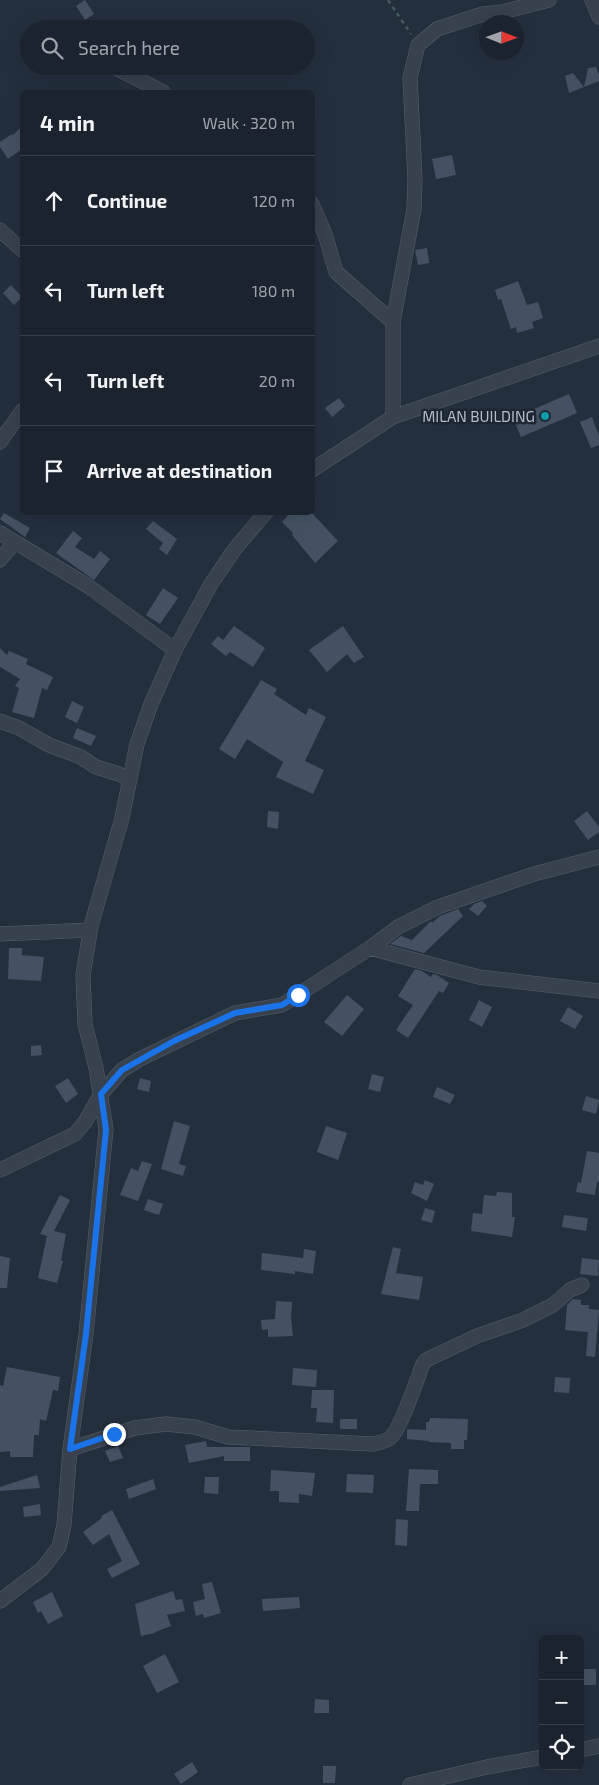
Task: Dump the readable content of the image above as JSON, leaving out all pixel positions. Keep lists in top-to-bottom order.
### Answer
{
  "places": ["MILAN BUILDING"],
  "north": "right",
  "page": {
    "search": "Search here",
    "heading": ["4 min", "Walk · 320 m"],
    "list": [
      ["Continue", "120 m"],
      ["Turn left", "180 m"],
      ["Turn left", "20 m"],
      "Arrive at destination"
    ],
    "map_buttons": ["+", "−"]
  }
}
